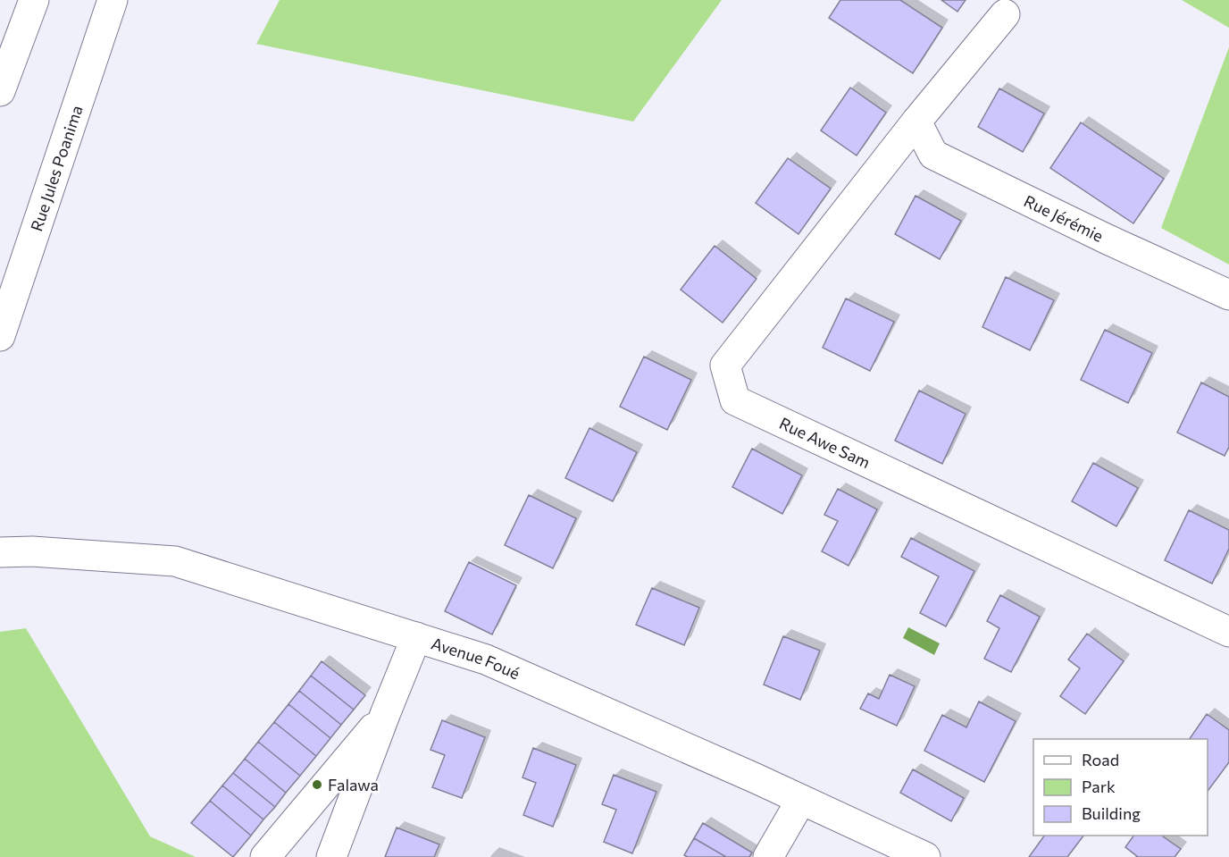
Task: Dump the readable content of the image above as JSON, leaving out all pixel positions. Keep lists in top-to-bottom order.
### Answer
{
  "streets": {
    "street": [
      "Rue Jules Poanima",
      "Rue Jérémie",
      "Rue Awe Sam",
      "Avenue Foué"
    ]
  },
  "crossings": [
    ["Rue Jérémie", "Rue Awe Sam"]
  ],
  "places": ["Falawa"],
  "legend": ["Road", "Park", "Building"]
}
